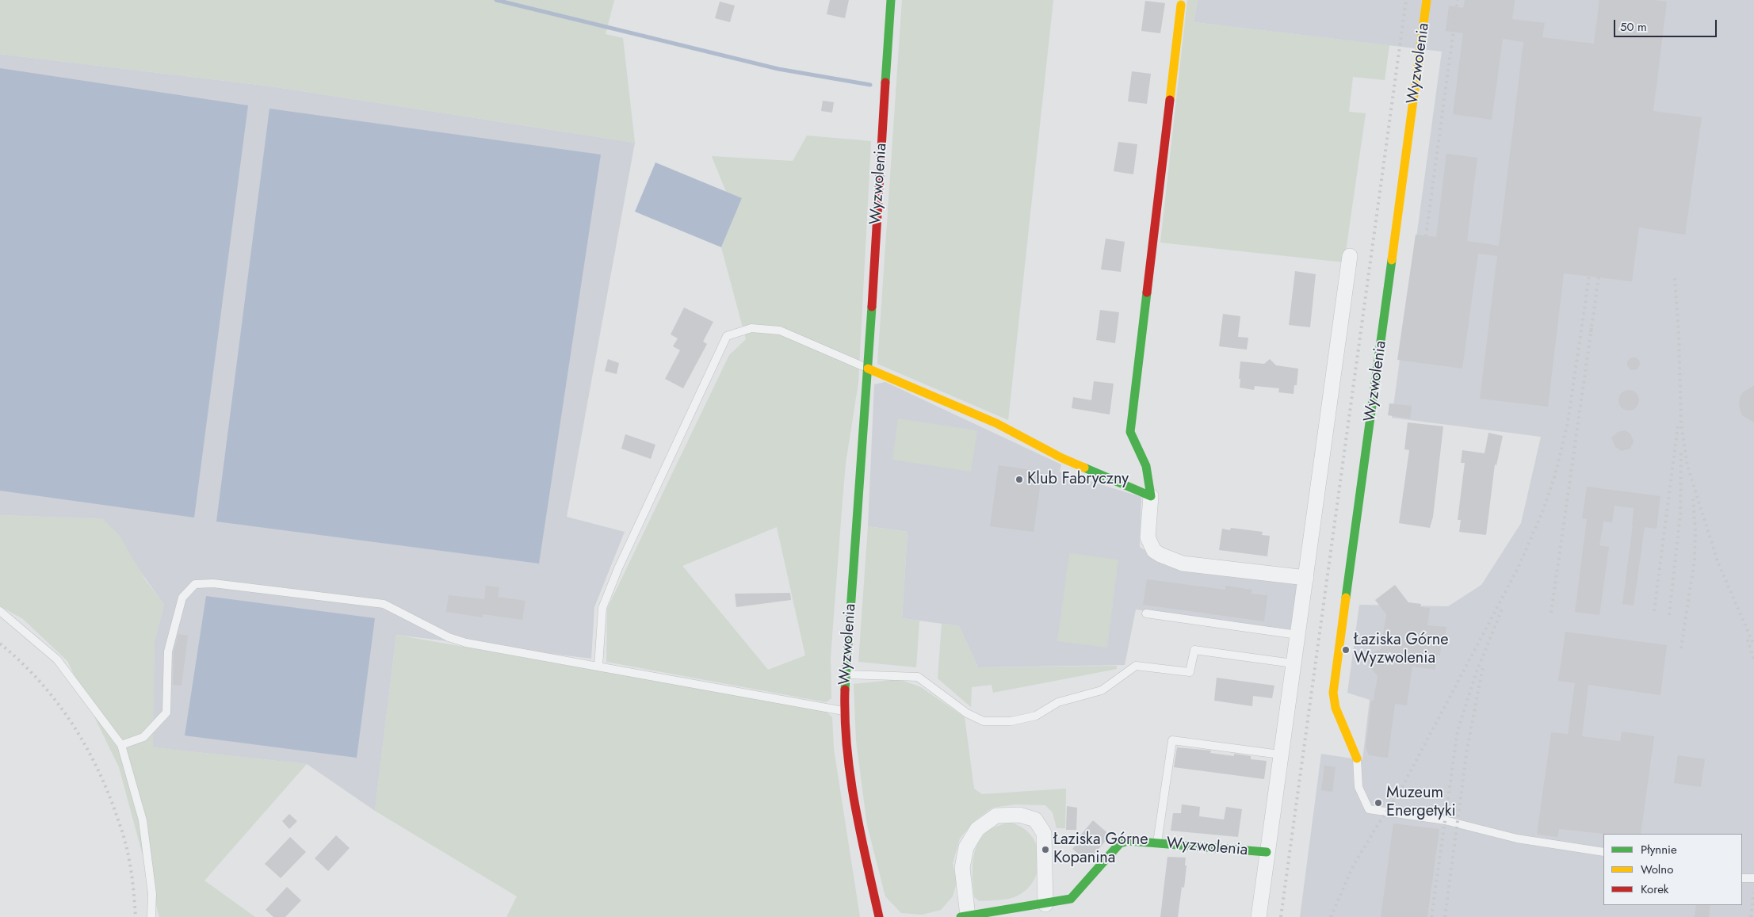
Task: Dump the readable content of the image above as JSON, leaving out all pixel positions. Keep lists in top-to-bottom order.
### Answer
{
  "streets": {
    "street": ["Wyzwolenia"]
  },
  "places": [
    "Klub Fabryczny",
    "Łaziska Górne Wyzwolenia",
    "Muzeum Energetyki",
    "Łaziska Górne Kopanina"
  ],
  "legend": ["Płynnie", "Wolno", "Korek"],
  "scale_bar": "50 m"
}
